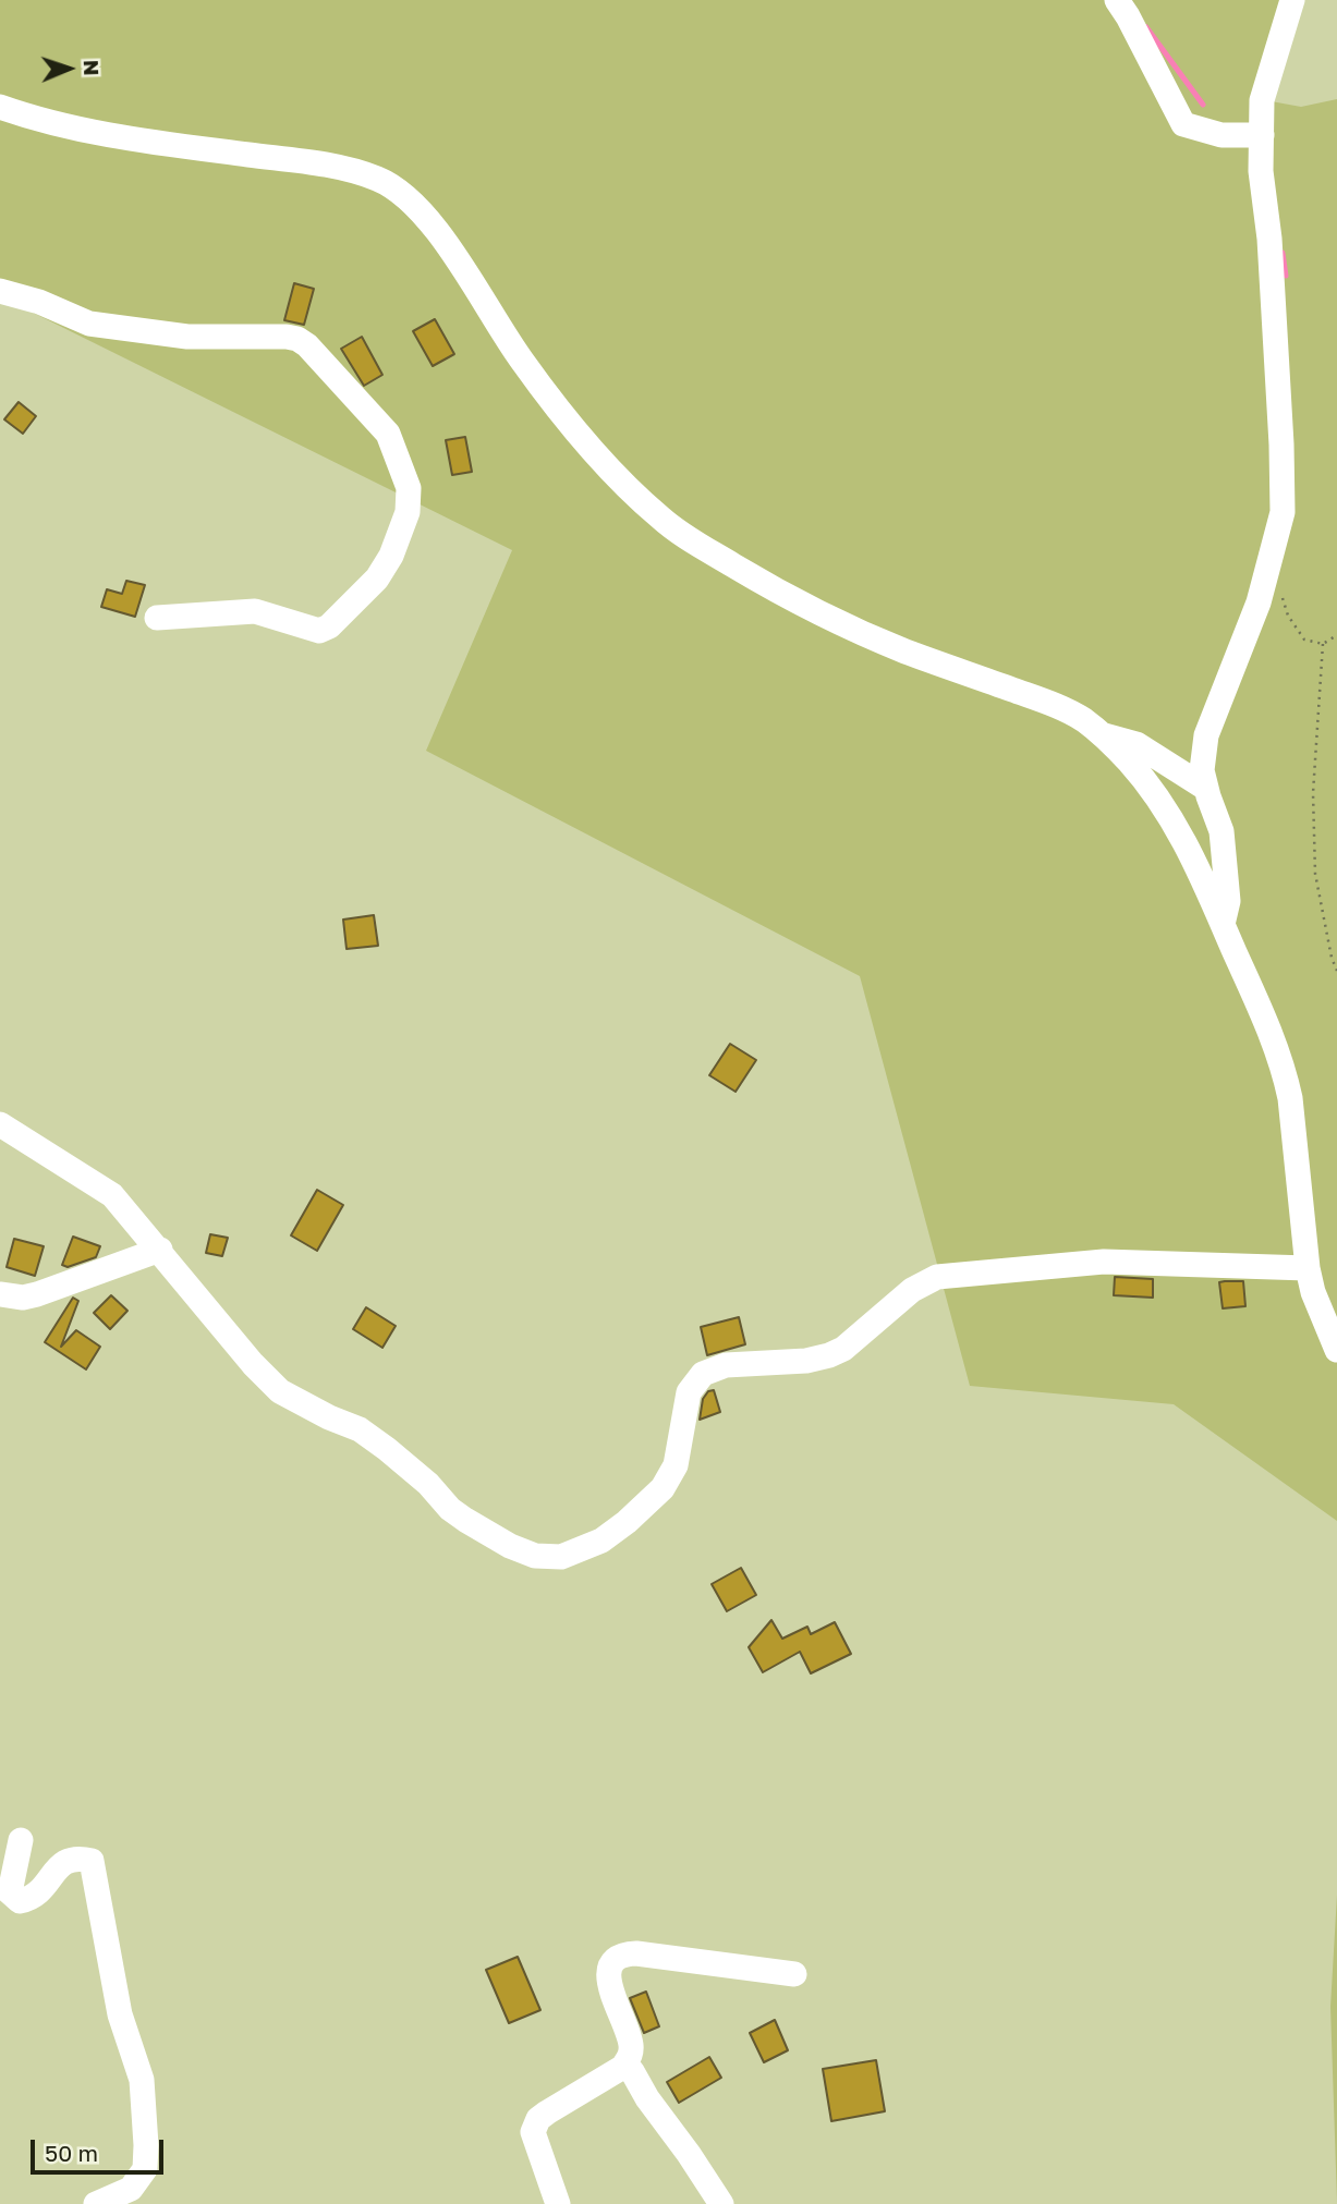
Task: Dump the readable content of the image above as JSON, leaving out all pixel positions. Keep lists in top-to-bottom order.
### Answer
{
  "scale_bar": "50 m",
  "north": "right"
}
